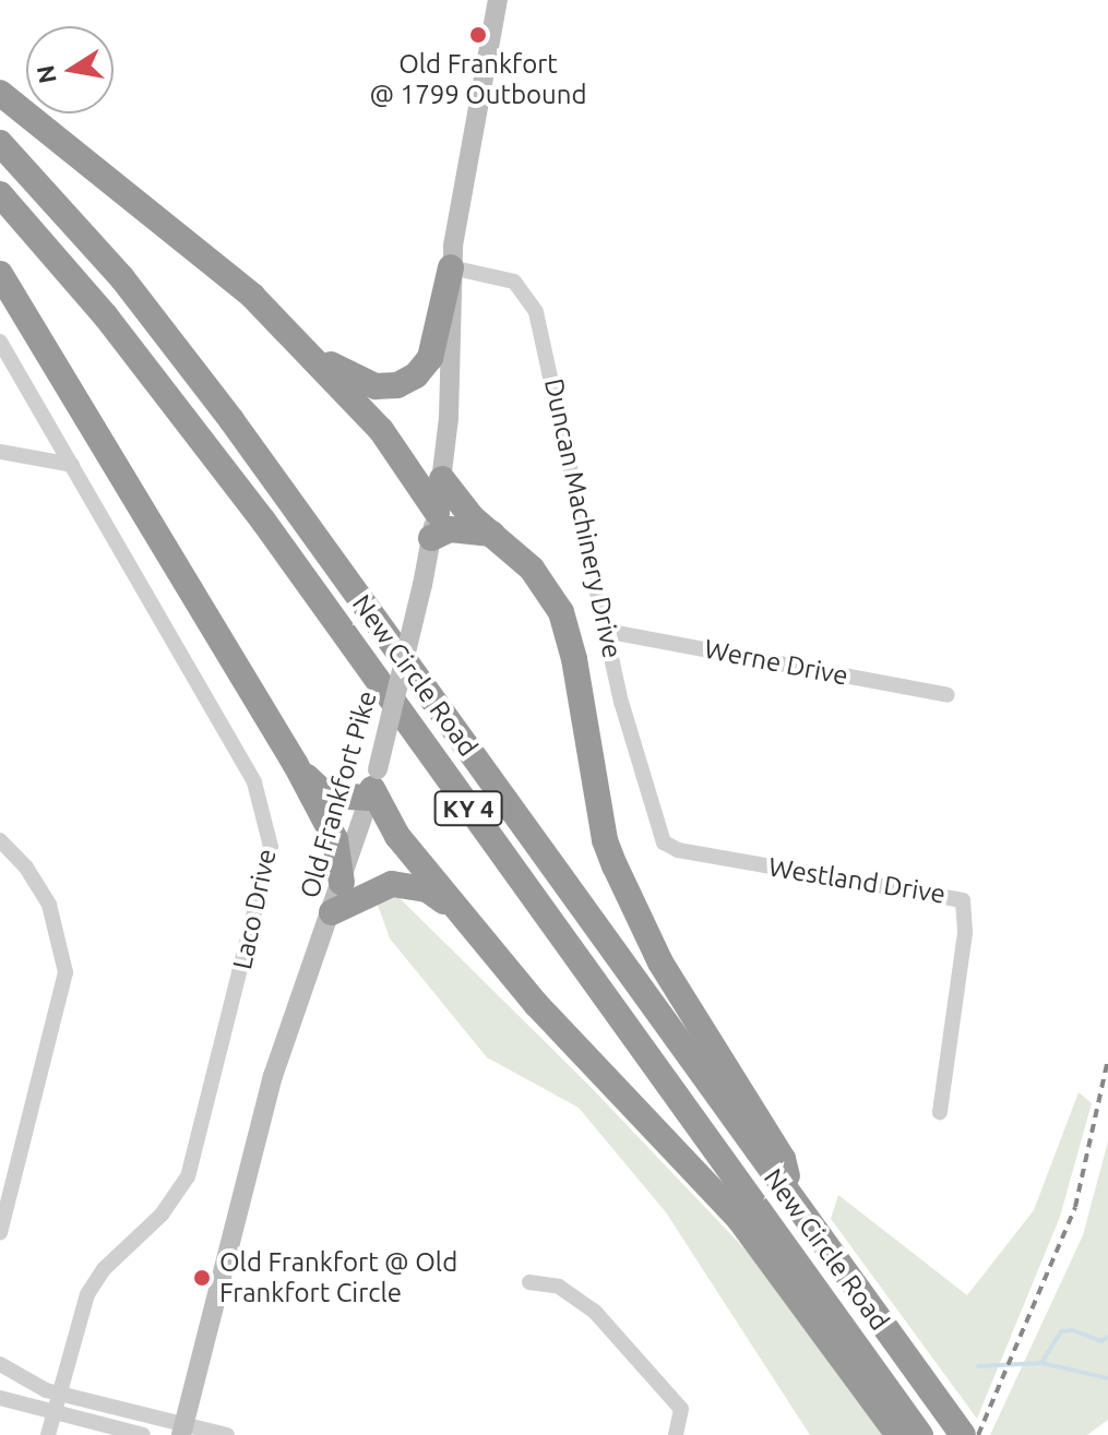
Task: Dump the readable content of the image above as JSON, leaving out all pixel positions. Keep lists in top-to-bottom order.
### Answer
{
  "streets": {
    "highway": ["New Circle Road", "KY 4"],
    "main road": ["Old Frankfort Pike"],
    "street": [
      "Duncan Machinery Drive",
      "Werne Drive",
      "Westland Drive",
      "Laco Drive"
    ]
  },
  "crossings": [
    ["Duncan Machinery Drive", "Werne Drive"],
    ["Duncan Machinery Drive", "Old Frankfort Pike"],
    ["Duncan Machinery Drive", "Westland Drive"]
  ],
  "places": ["Old Frankfort @ 1799 Outbound", "Old Frankfort @ Old Frankfort Circle"],
  "north": "left"
}
